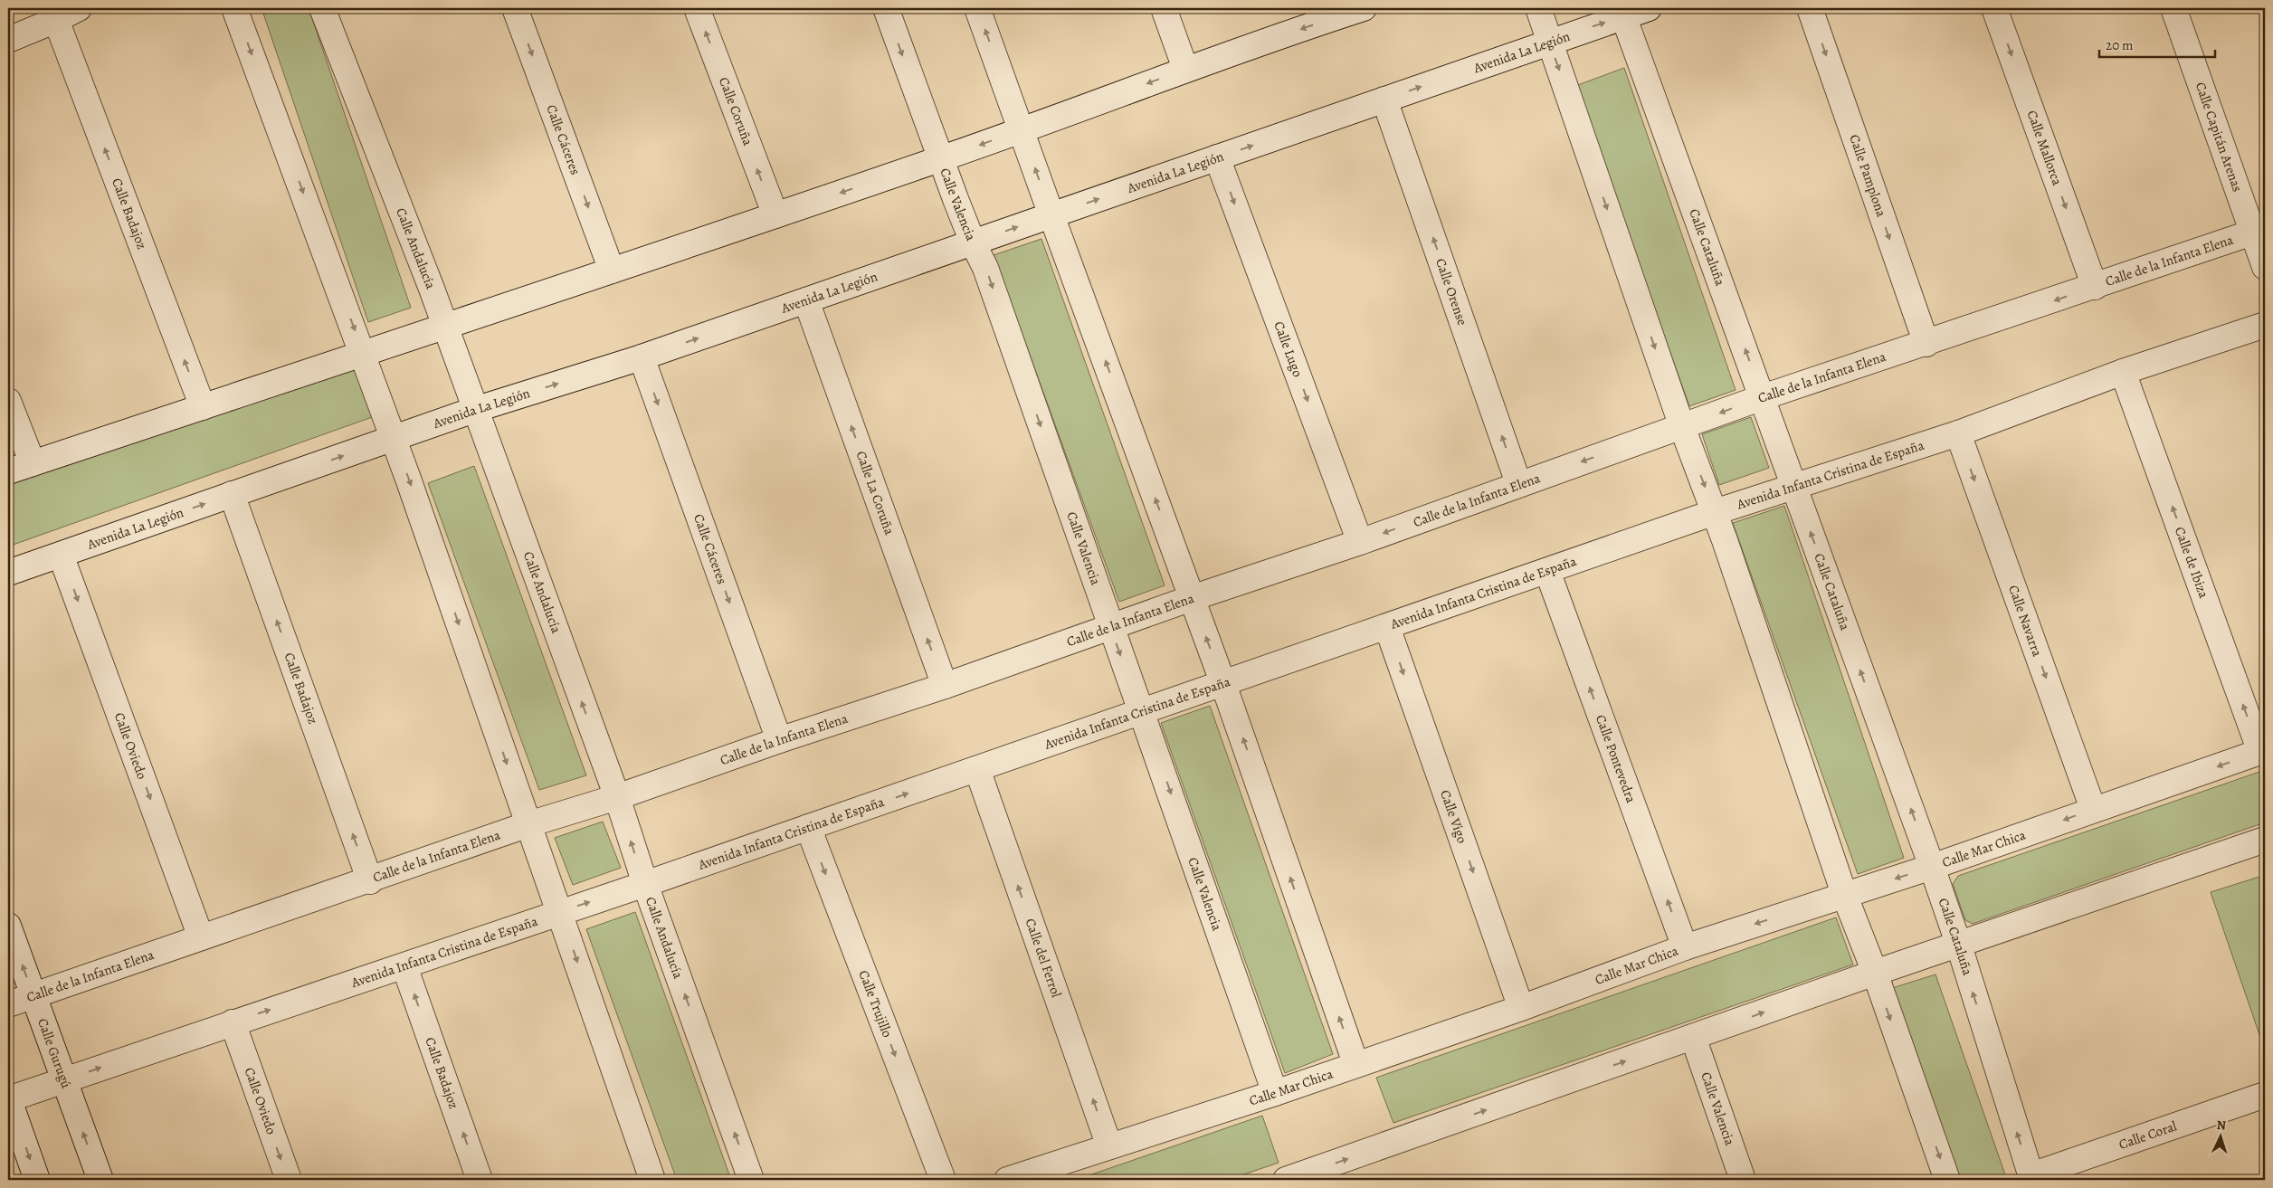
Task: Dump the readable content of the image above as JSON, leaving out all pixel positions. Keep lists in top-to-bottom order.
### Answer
{
  "streets": {
    "street": [
      "Avenida La Legión",
      "Calle Coruña",
      "Calle Capitán Arenas",
      "Calle Cáceres",
      "Calle Mallorca",
      "Calle Pamplona",
      "Calle Valencia",
      "Calle Badajoz",
      "Calle Cataluña",
      "Calle Andalucía",
      "Calle de la Infanta Elena",
      "Calle Orense",
      "Calle Lugo",
      "Avenida Infanta Cristina de España",
      "Calle La Coruña",
      "Calle de Ibiza",
      "Calle Navarra",
      "Calle Oviedo",
      "Calle Pontevedra",
      "Calle Vigo",
      "Calle Mar Chica",
      "Calle del Ferrol",
      "Calle Trujillo",
      "Calle Gurugú",
      "Calle Coral"
    ]
  },
  "crossings": [
    ["Avenida La Legión", "Calle Cáceres"],
    ["Avenida La Legión", "Calle Valencia"],
    ["Avenida La Legión", "Calle Badajoz"],
    ["Avenida La Legión", "Calle Cataluña"],
    ["Avenida La Legión", "Calle Andalucía"],
    ["Avenida La Legión", "Calle Orense"],
    ["Avenida La Legión", "Calle Lugo"],
    ["Avenida La Legión", "Calle La Coruña"],
    ["Avenida La Legión", "Calle Oviedo"],
    ["Calle Capitán Arenas", "Calle de la Infanta Elena"],
    ["Calle Cáceres", "Calle de la Infanta Elena"],
    ["Calle Mallorca", "Calle de la Infanta Elena"],
    ["Calle Pamplona", "Calle de la Infanta Elena"],
    ["Calle Valencia", "Calle de la Infanta Elena"],
    ["Calle Valencia", "Avenida Infanta Cristina de España"],
    ["Calle Valencia", "Calle Mar Chica"],
    ["Calle Badajoz", "Calle de la Infanta Elena"],
    ["Calle Badajoz", "Avenida Infanta Cristina de España"],
    ["Calle Cataluña", "Calle de la Infanta Elena"],
    ["Calle Cataluña", "Avenida Infanta Cristina de España"],
    ["Calle Cataluña", "Calle Mar Chica"],
    ["Calle Cataluña", "Calle Coral"],
    ["Calle Andalucía", "Calle de la Infanta Elena"],
    ["Calle Andalucía", "Avenida Infanta Cristina de España"],
    ["Calle de la Infanta Elena", "Calle Orense"],
    ["Calle de la Infanta Elena", "Calle Lugo"],
    ["Calle de la Infanta Elena", "Calle La Coruña"],
    ["Calle de la Infanta Elena", "Calle Oviedo"],
    ["Calle de la Infanta Elena", "Calle Gurugú"],
    ["Avenida Infanta Cristina de España", "Calle de Ibiza"],
    ["Avenida Infanta Cristina de España", "Calle Navarra"],
    ["Avenida Infanta Cristina de España", "Calle Oviedo"],
    ["Avenida Infanta Cristina de España", "Calle Pontevedra"],
    ["Avenida Infanta Cristina de España", "Calle Vigo"],
    ["Avenida Infanta Cristina de España", "Calle del Ferrol"],
    ["Avenida Infanta Cristina de España", "Calle Trujillo"],
    ["Avenida Infanta Cristina de España", "Calle Gurugú"],
    ["Calle de Ibiza", "Calle Mar Chica"],
    ["Calle Navarra", "Calle Mar Chica"],
    ["Calle Pontevedra", "Calle Mar Chica"],
    ["Calle Vigo", "Calle Mar Chica"],
    ["Calle Mar Chica", "Calle del Ferrol"]
  ],
  "one_way": [
    "Calle Coruña",
    "Calle Cáceres",
    "Calle Mallorca",
    "Calle Pamplona",
    "Calle La Coruña",
    "Calle de Ibiza",
    "Calle Navarra",
    "Calle Oviedo",
    "Calle del Ferrol",
    "Calle Trujillo"
  ],
  "scale_bar": "20 m",
  "north": "top"
}
